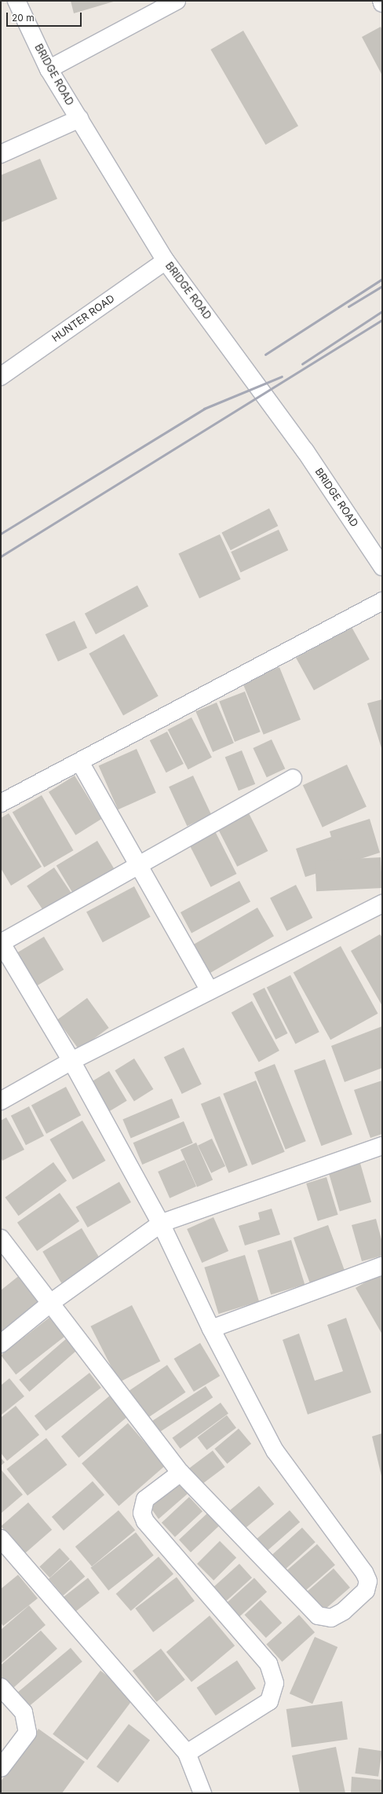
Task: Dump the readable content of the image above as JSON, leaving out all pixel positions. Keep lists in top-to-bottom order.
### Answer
{
  "streets": {
    "street": ["BRIDGE ROAD", "HUNTER ROAD"]
  },
  "crossings": [
    ["BRIDGE ROAD", "HUNTER ROAD"]
  ],
  "scale_bar": "20 m"
}
